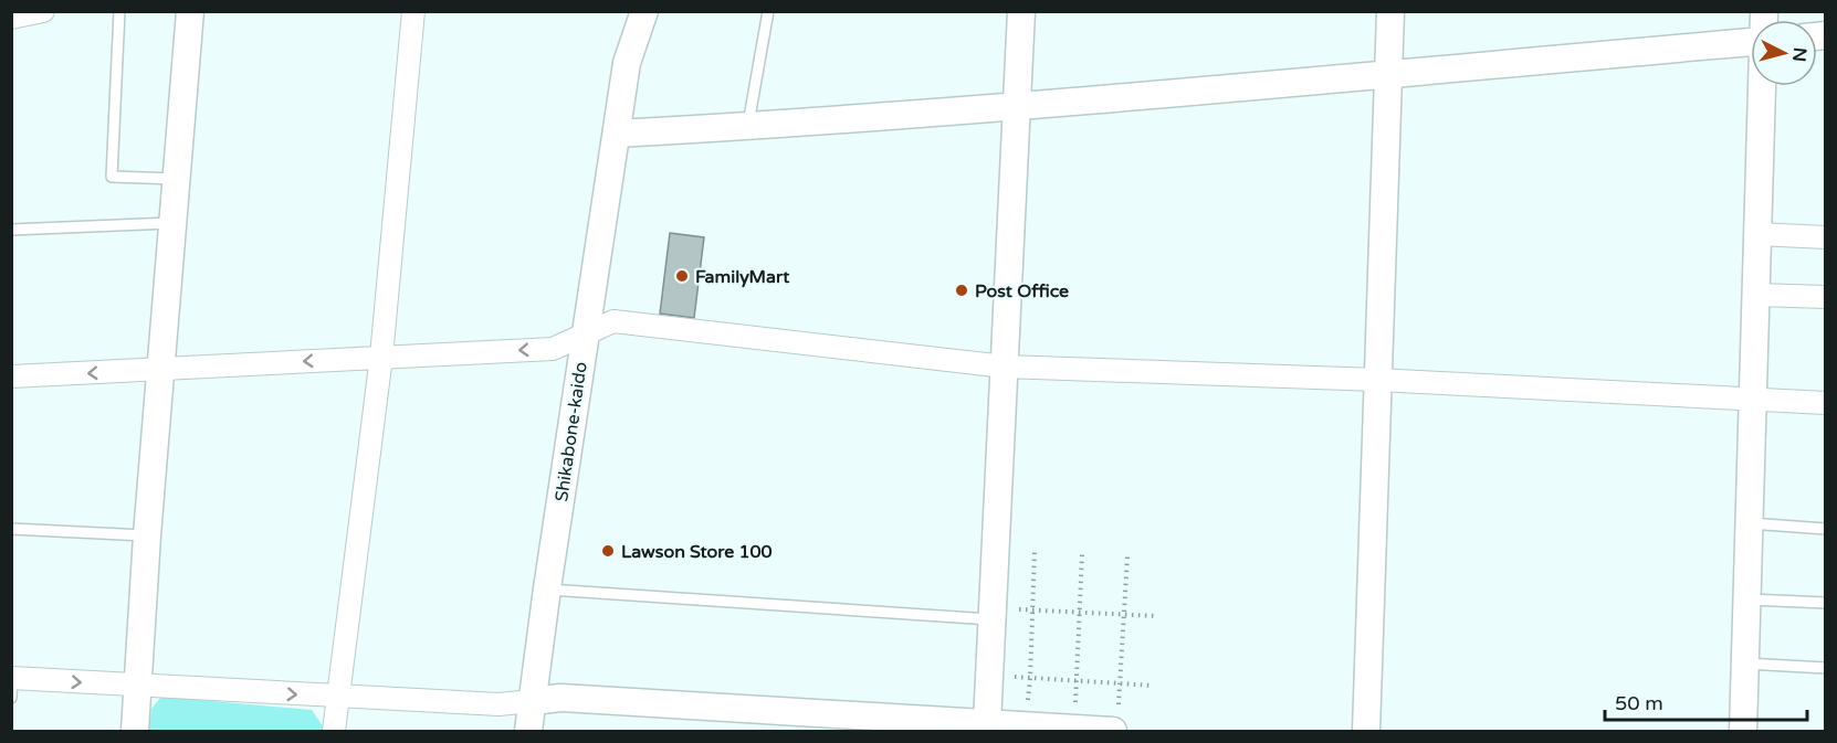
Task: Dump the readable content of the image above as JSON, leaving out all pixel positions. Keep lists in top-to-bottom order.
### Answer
{
  "streets": {
    "street": ["Shikabone-kaido"]
  },
  "places": ["FamilyMart", "Post Office", "Lawson Store 100"],
  "scale_bar": "50 m",
  "north": "right"
}
